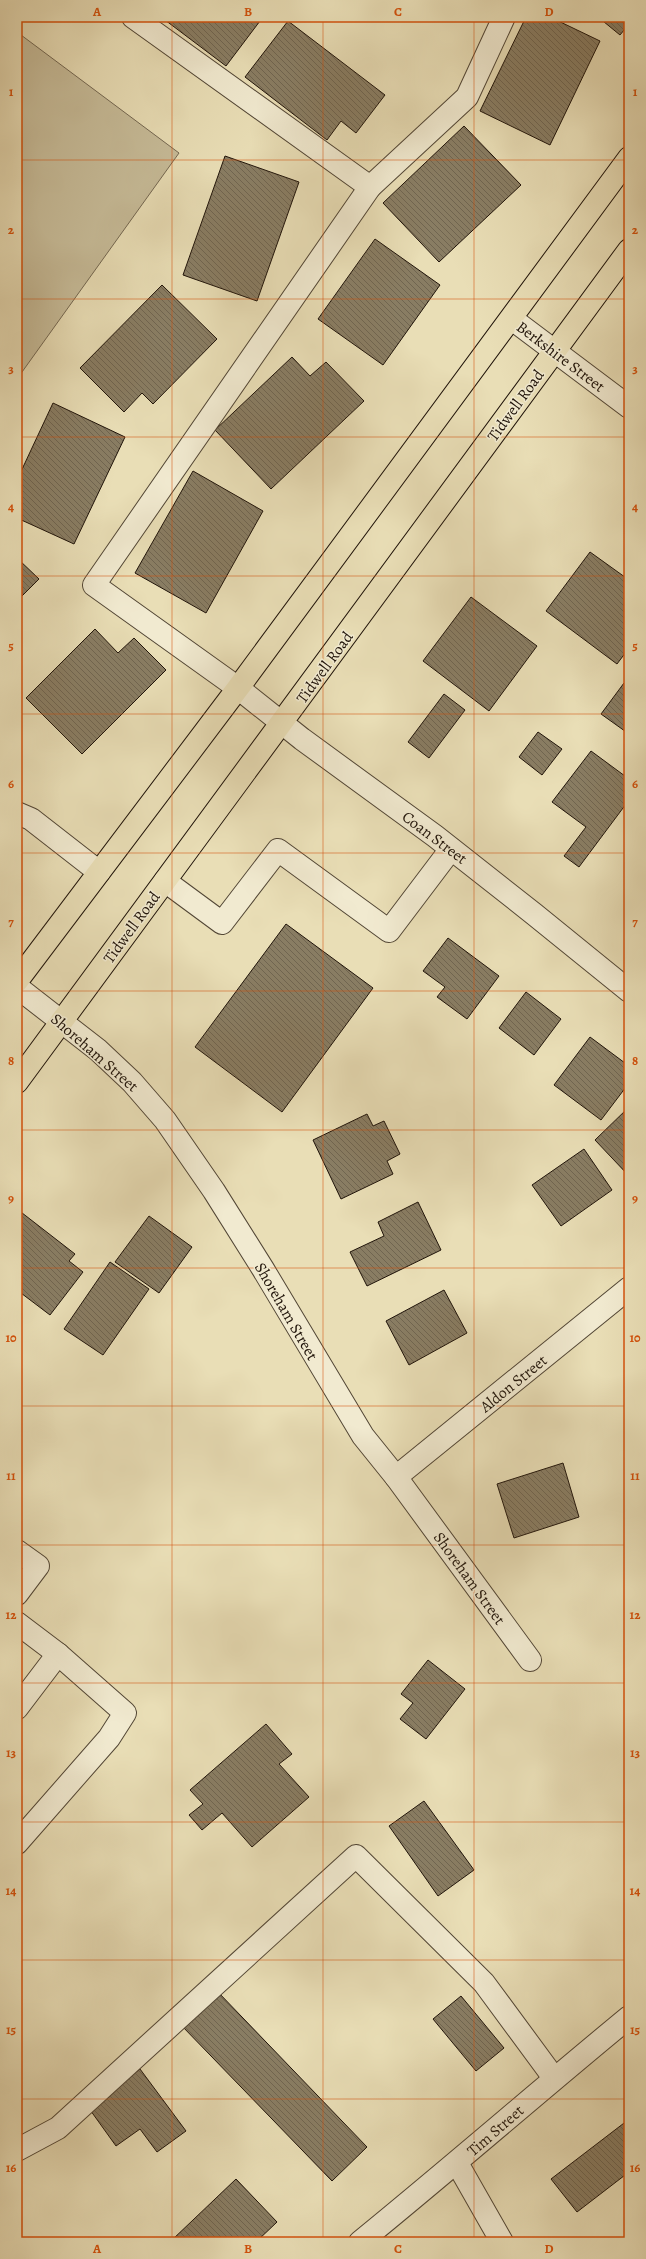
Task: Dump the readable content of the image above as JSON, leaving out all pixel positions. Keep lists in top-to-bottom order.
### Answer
{
  "streets": {
    "main road": ["Tidwell Road"],
    "street": [
      "Berkshire Street",
      "Coan Street",
      "Shoreham Street",
      "Aldon Street",
      "Tim Street"
    ]
  },
  "crossings": [
    ["Berkshire Street", "Tidwell Road"],
    ["Tidwell Road", "Coan Street"],
    ["Tidwell Road", "Shoreham Street"],
    ["Shoreham Street", "Aldon Street"]
  ],
  "grid": {
    "columns": [
      "A",
      "B",
      "C",
      "D"
    ],
    "rows": [
      "1",
      "2",
      "3",
      "4",
      "5",
      "6",
      "7",
      "8",
      "9",
      "10",
      "11",
      "12",
      "13",
      "14",
      "15",
      "16"
    ]
  }
}
